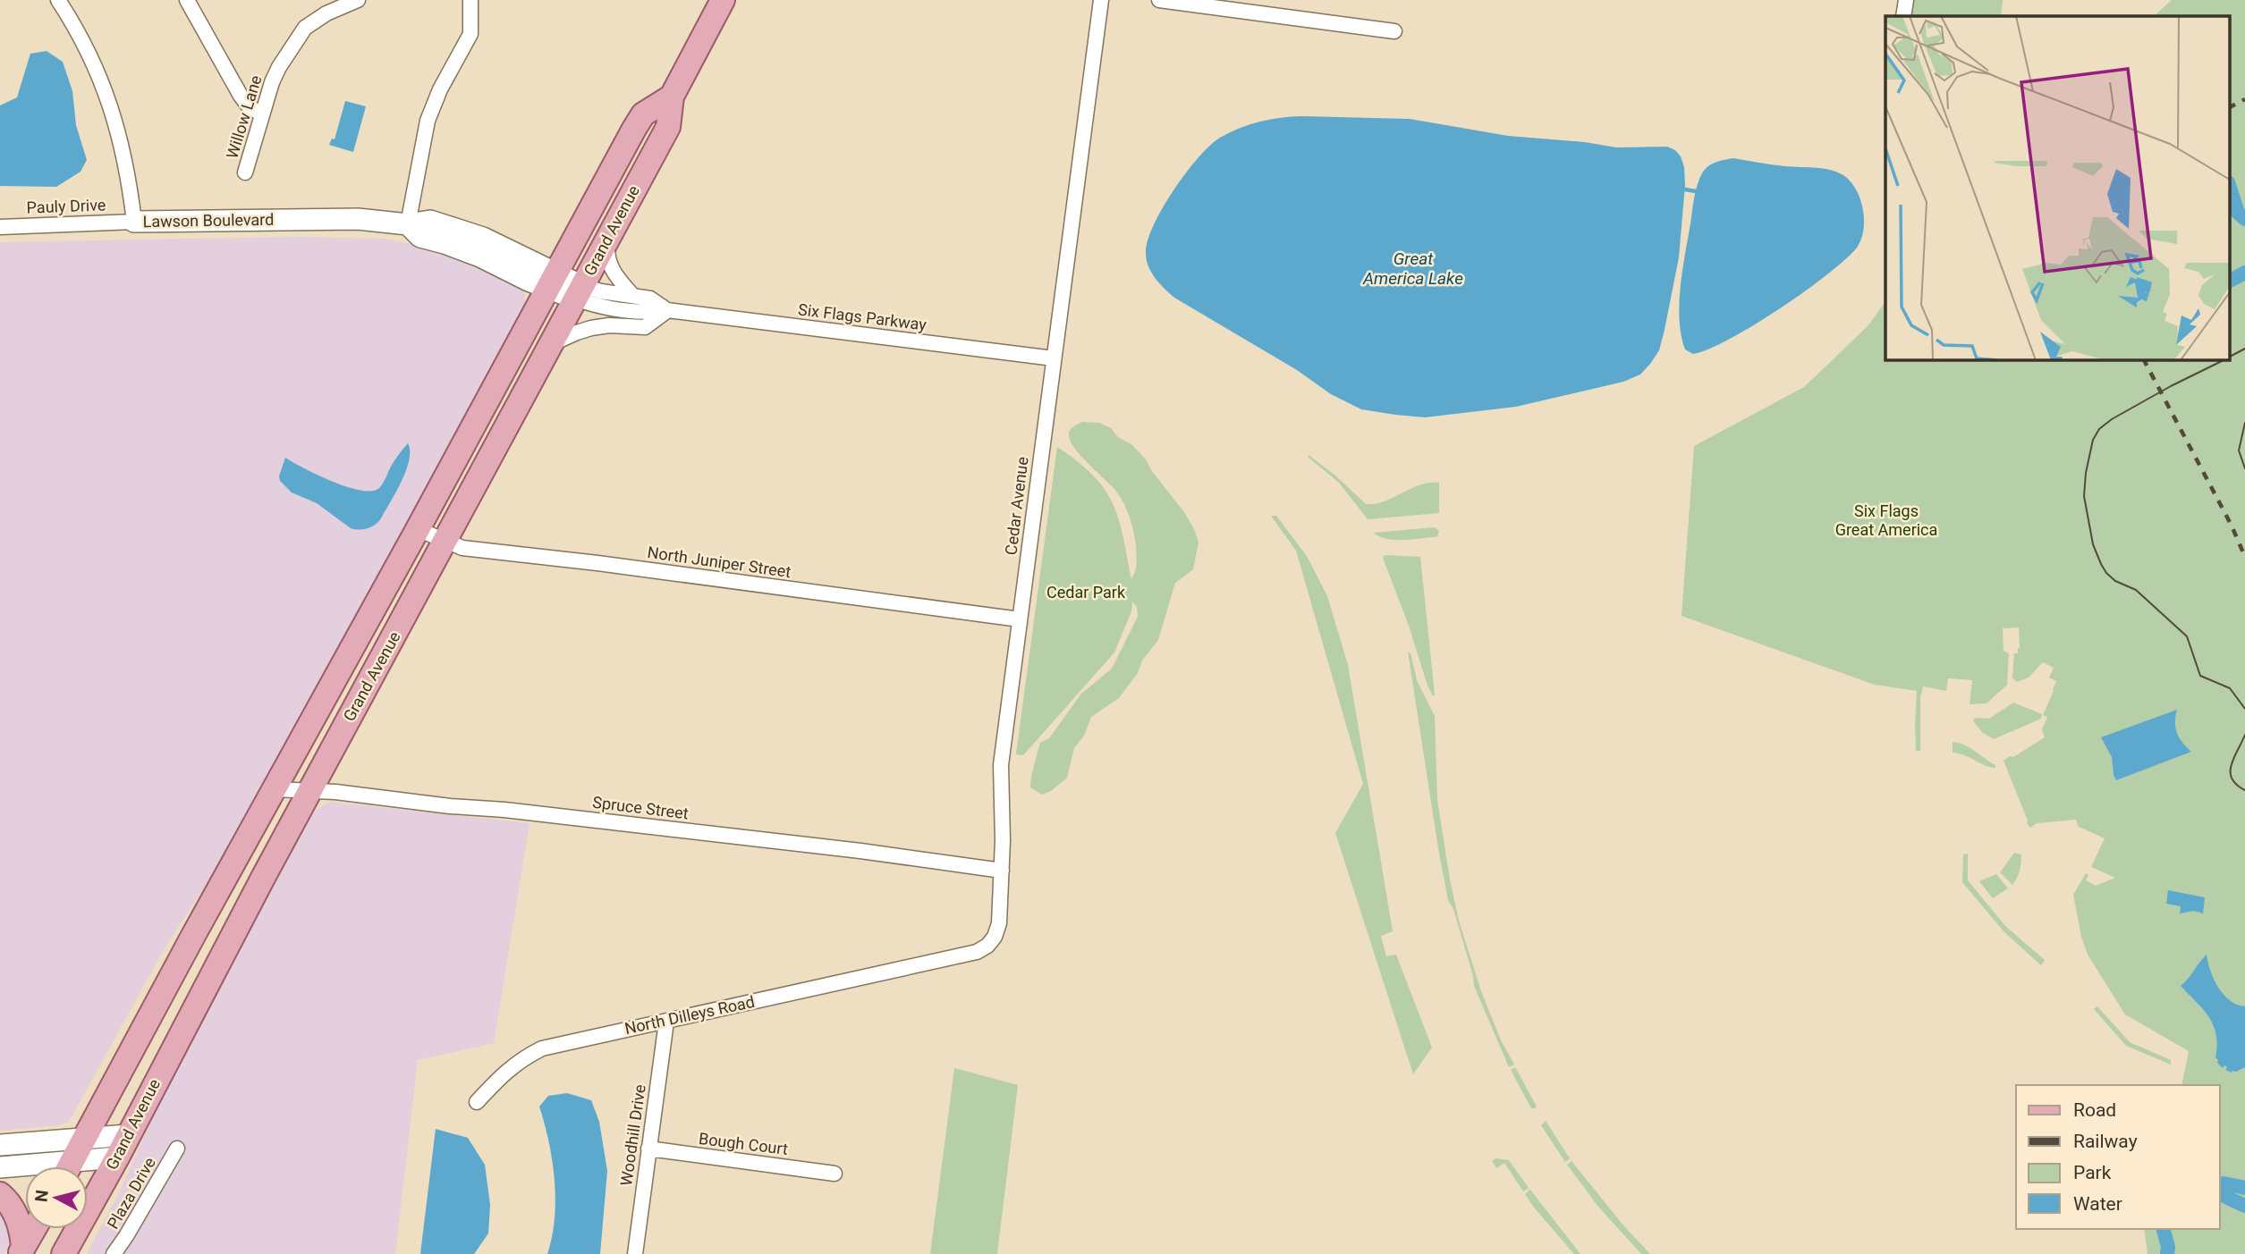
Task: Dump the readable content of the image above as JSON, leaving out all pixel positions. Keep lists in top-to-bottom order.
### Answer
{
  "streets": {
    "main road": ["Grand Avenue"],
    "street": [
      "Willow Lane",
      "Pauly Drive",
      "Lawson Boulevard",
      "Six Flags Parkway",
      "Cedar Avenue",
      "North Juniper Street",
      "Spruce Street",
      "North Dilleys Road",
      "Woodhill Drive",
      "Bough Court",
      "Plaza Drive"
    ]
  },
  "crossings": [
    ["Pauly Drive", "Lawson Boulevard"],
    ["Lawson Boulevard", "Grand Avenue"],
    ["Lawson Boulevard", "Six Flags Parkway"],
    ["Grand Avenue", "Six Flags Parkway"],
    ["Grand Avenue", "North Juniper Street"],
    ["Grand Avenue", "Spruce Street"],
    ["Six Flags Parkway", "Cedar Avenue"],
    ["Cedar Avenue", "North Juniper Street"],
    ["Cedar Avenue", "Spruce Street"],
    ["Cedar Avenue", "North Dilleys Road"],
    ["North Dilleys Road", "Woodhill Drive"],
    ["Woodhill Drive", "Bough Court"]
  ],
  "water": ["Great America Lake"],
  "parks": ["Six Flags Great America", "Cedar Park"],
  "legend": [
    "Road",
    "Railway",
    "Park",
    "Water"
  ],
  "north": "left"
}
